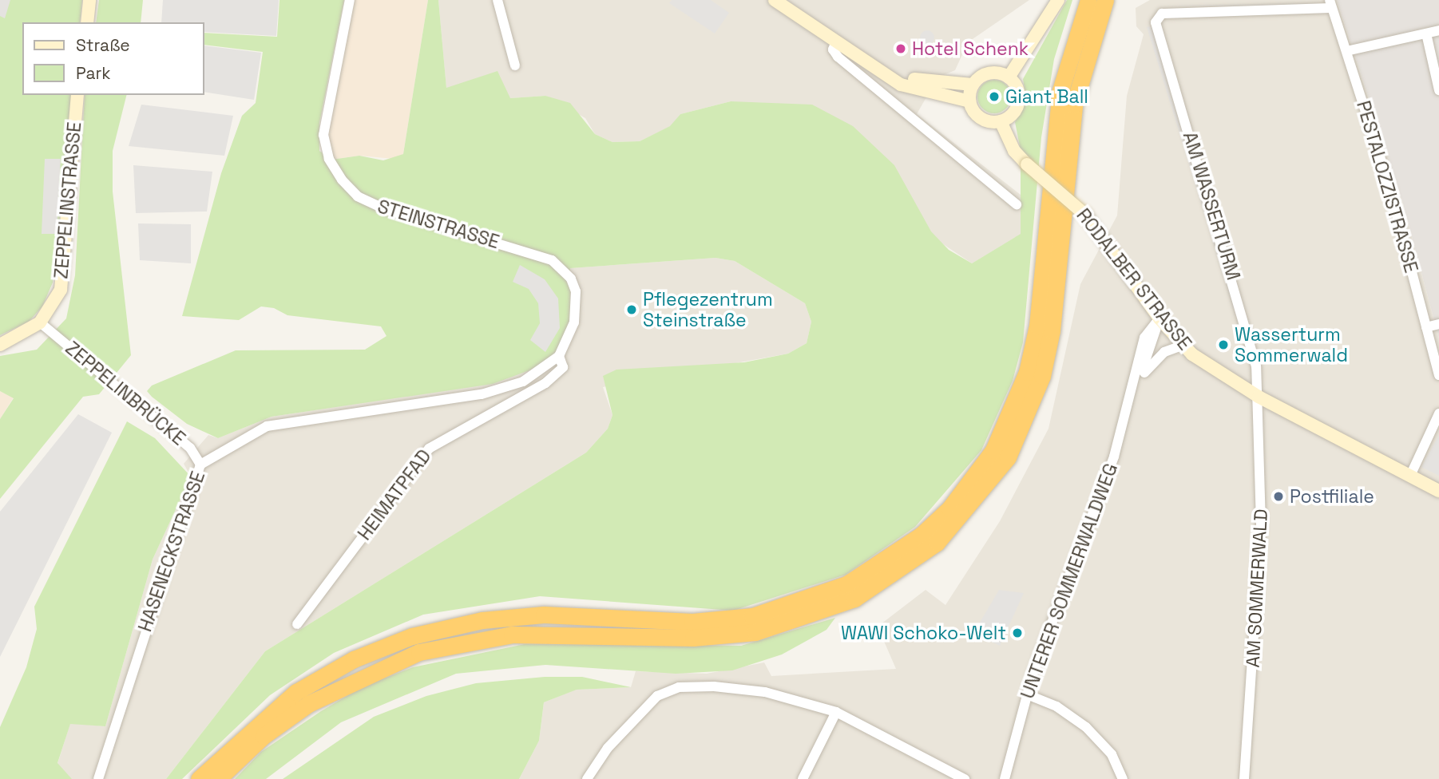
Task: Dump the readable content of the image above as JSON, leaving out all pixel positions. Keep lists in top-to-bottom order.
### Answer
{
  "streets": {
    "main road": ["ZEPPELINSTRASSE", "RODALBER STRASSE"],
    "street": [
      "PESTALOZZISTRASSE",
      "AM WASSERTURM",
      "STEINSTRASSE",
      "ZEPPELINBRÜCKE",
      "HEIMATPFAD",
      "HASENECKSTRASSE",
      "UNTERER SOMMERWALDWEG",
      "AM SOMMERWALD"
    ]
  },
  "crossings": [
    ["PESTALOZZISTRASSE", "AM WASSERTURM"],
    ["ZEPPELINSTRASSE", "ZEPPELINBRÜCKE"],
    ["AM WASSERTURM", "RODALBER STRASSE"],
    ["AM WASSERTURM", "AM SOMMERWALD"],
    ["STEINSTRASSE", "HEIMATPFAD"],
    ["STEINSTRASSE", "HASENECKSTRASSE"],
    ["RODALBER STRASSE", "UNTERER SOMMERWALDWEG"],
    ["RODALBER STRASSE", "AM SOMMERWALD"],
    ["ZEPPELINBRÜCKE", "HASENECKSTRASSE"],
    ["HEIMATPFAD", "HASENECKSTRASSE"]
  ],
  "places": [
    "Hotel Schenk",
    "Giant Ball",
    "Pflegezentrum Steinstraße",
    "Wasserturm Sommerwald",
    "Postfiliale",
    "WAWI Schoko-Welt"
  ],
  "legend": ["Straße", "Park"]
}
